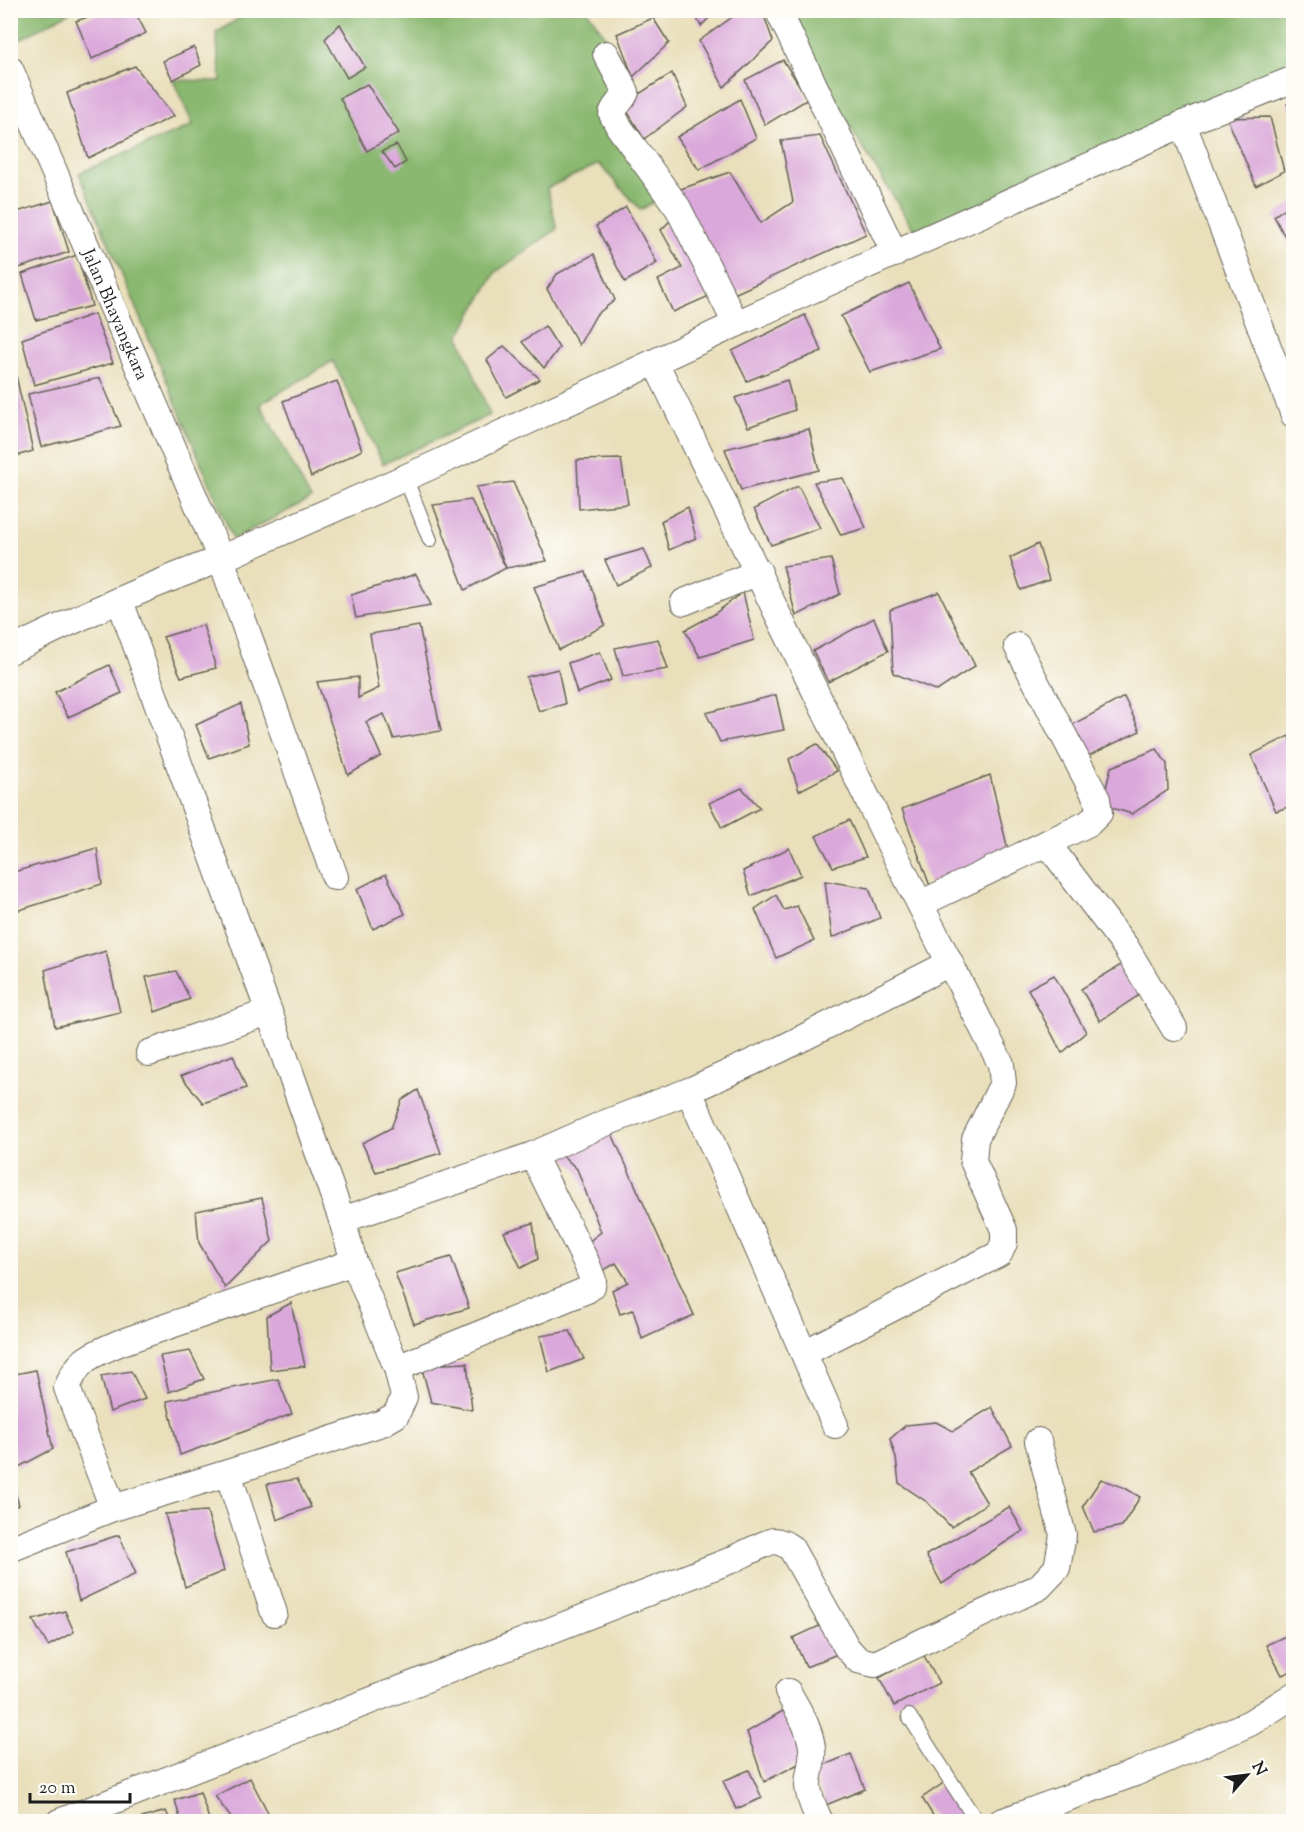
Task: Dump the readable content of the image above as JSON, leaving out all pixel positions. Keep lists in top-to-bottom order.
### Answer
{
  "streets": {
    "street": ["Jalan Bhayangkara"]
  },
  "scale_bar": "20 m",
  "north": "top right"
}
